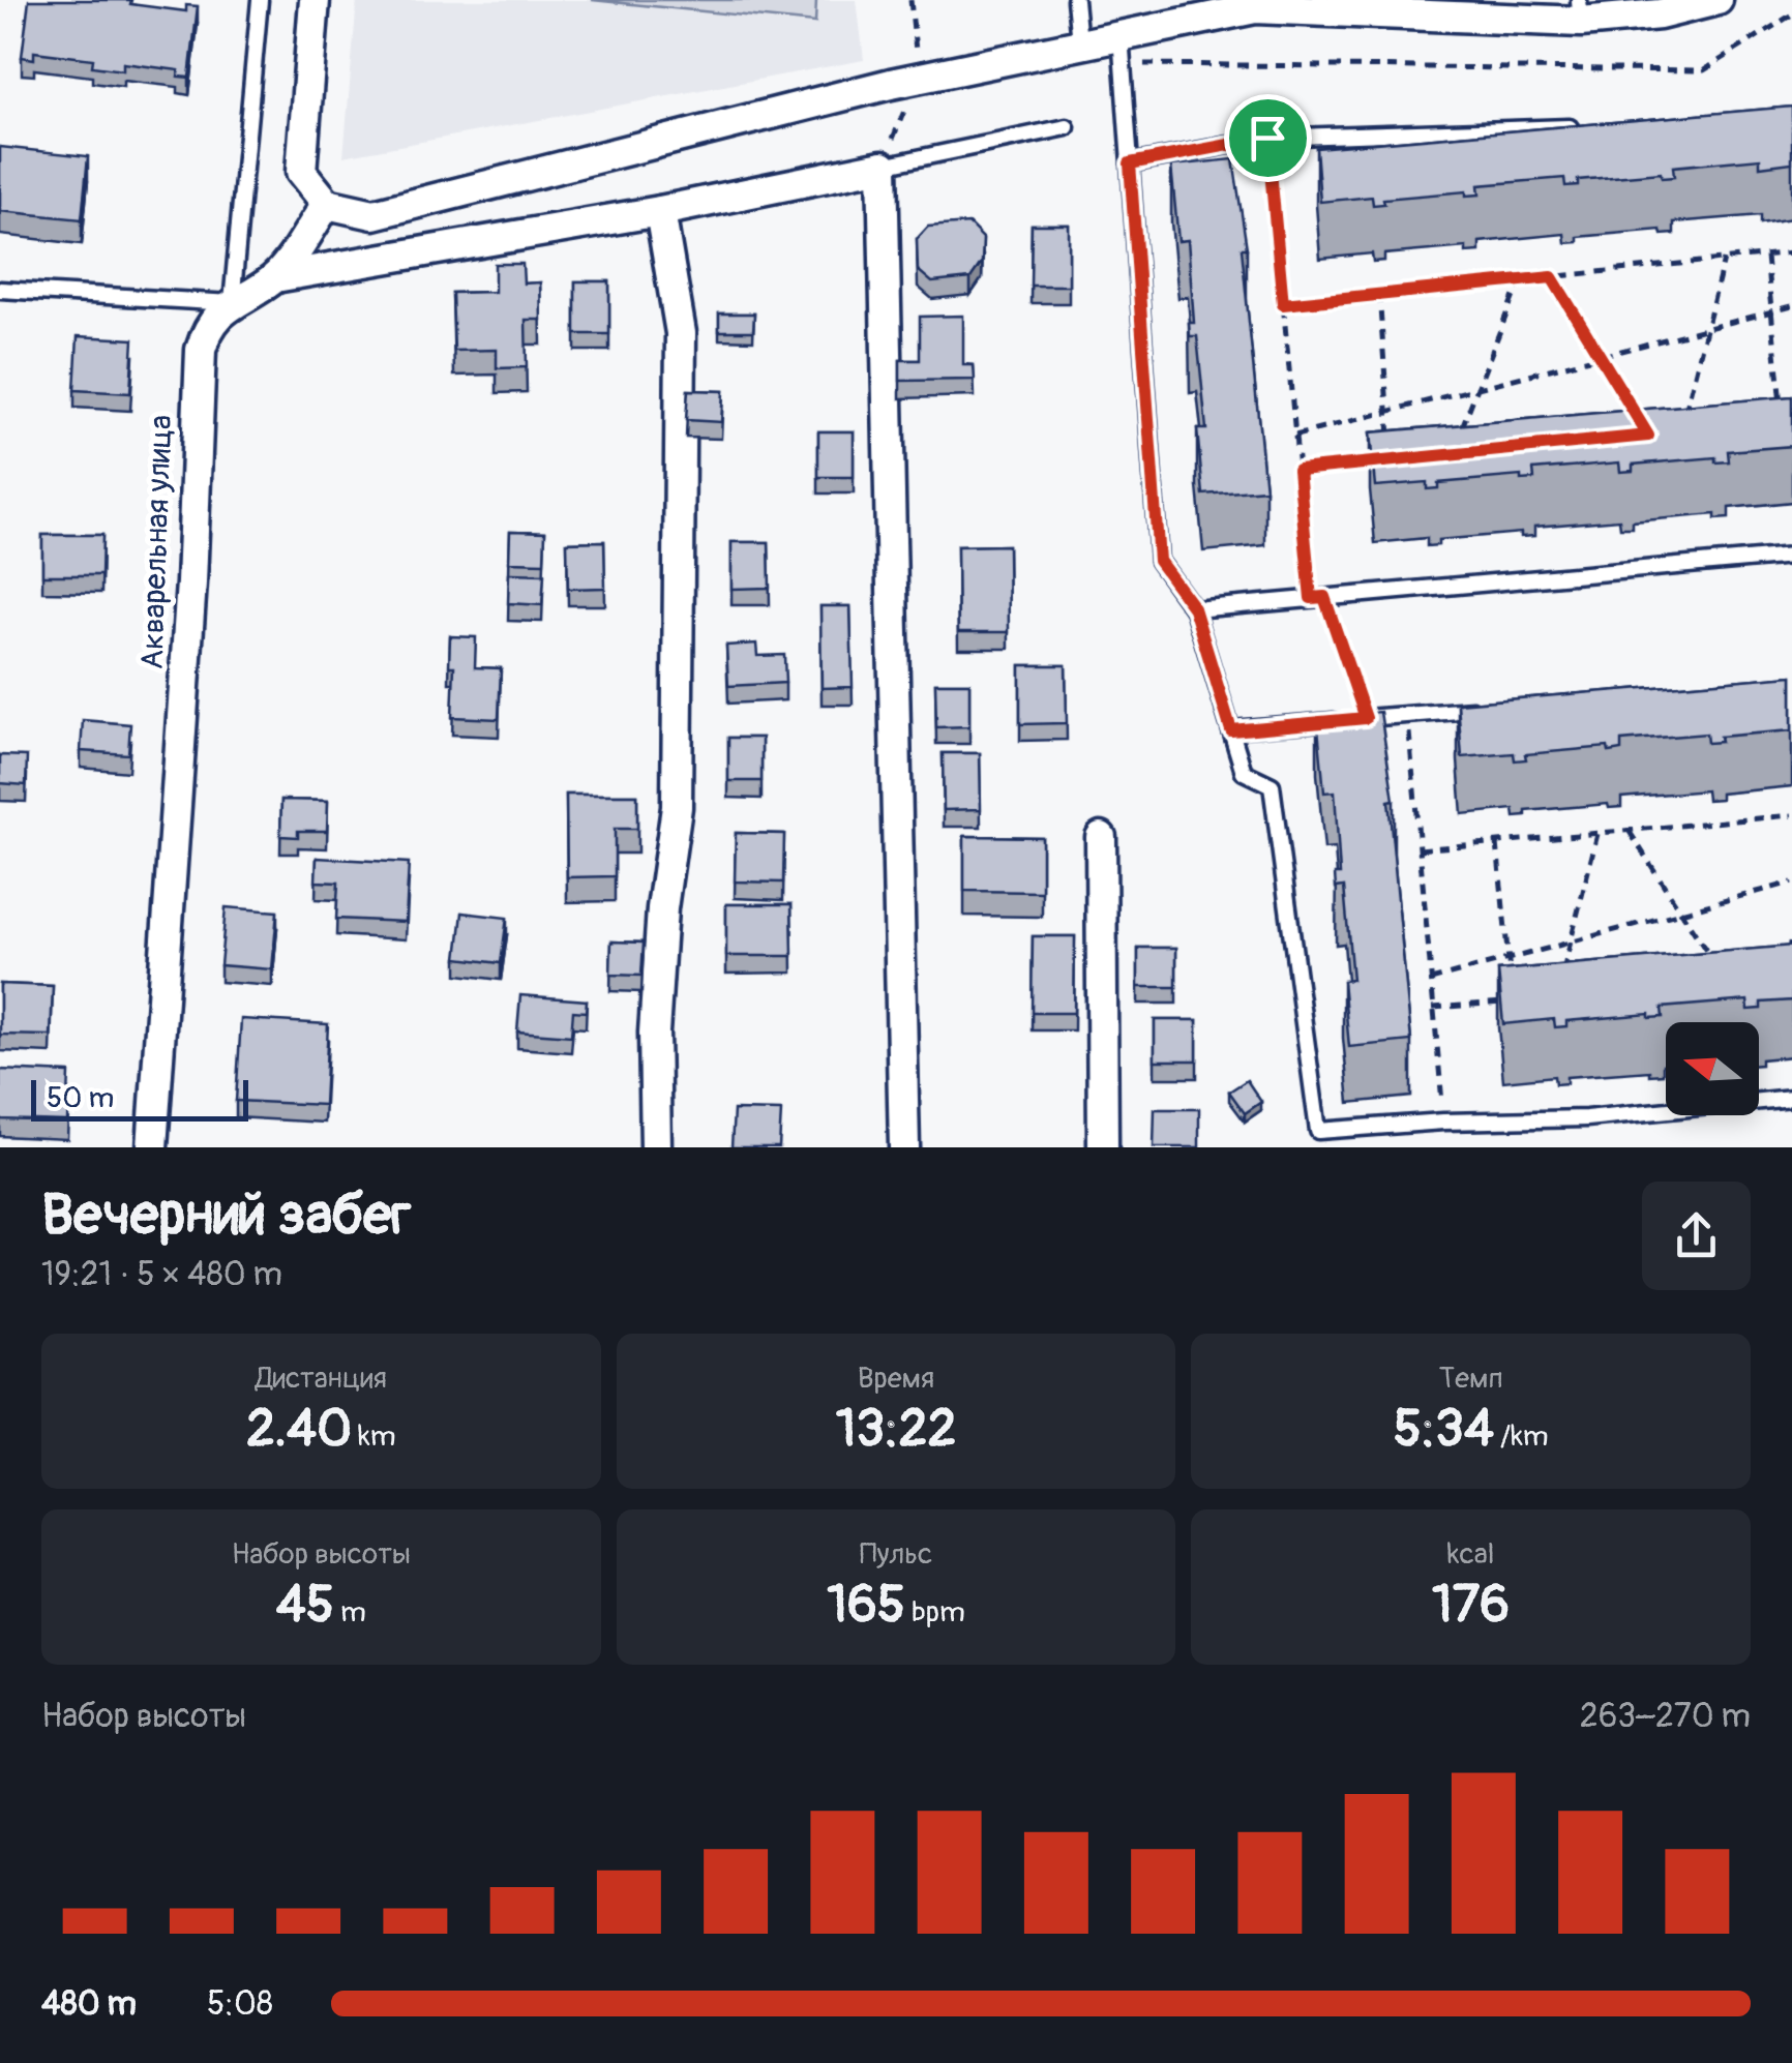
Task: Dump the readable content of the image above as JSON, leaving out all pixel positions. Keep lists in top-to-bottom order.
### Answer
{
  "streets": {
    "street": ["Акварельная улица"]
  },
  "scale_bar": "50 m",
  "north": "left",
  "page": {
    "scale": "50 m",
    "heading": ["Вечерний забег", "19:21 · 5 × 480 m"],
    "stats": [
      ["Дистанция", "2.40 km"],
      ["Время", "13:22"],
      ["Темп", "5:34 /km"],
      ["Набор высоты", "45 m"],
      ["Пульс", "165 bpm"],
      ["kcal", "176"]
    ],
    "chart": ["Набор высоты", "263–270 m"],
    "list": [
      {
        "name": "480 m",
        "note": "5:08"
      }
    ]
  }
}
